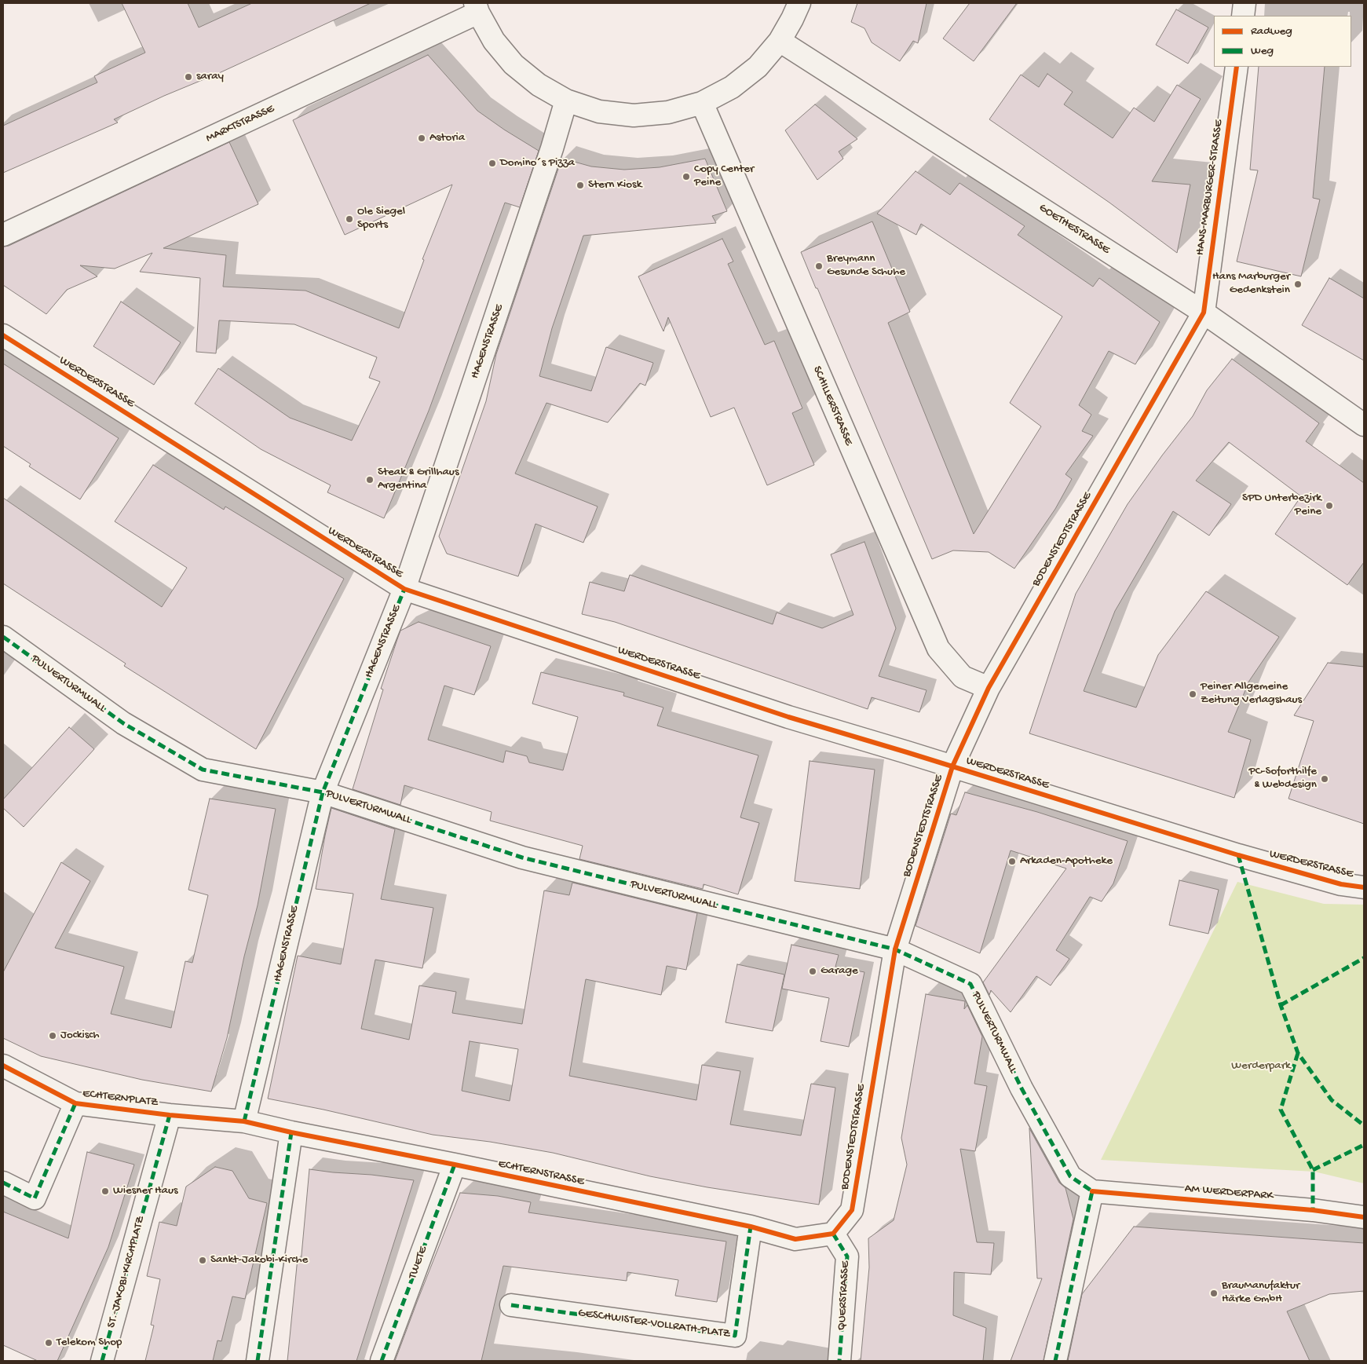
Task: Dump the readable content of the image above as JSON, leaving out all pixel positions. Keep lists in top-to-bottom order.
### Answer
{
  "streets": {
    "street": [
      "MARKTSTRASSE",
      "HANS-MARBURGER-STRASSE",
      "GOETHESTRASSE",
      "HAGENSTRASSE",
      "WERDERSTRASSE",
      "SCHILLERSTRASSE",
      "BODENSTEDTSTRASSE",
      "PULVERTURMWALL",
      "ECHTERNPLATZ",
      "ECHTERNSTRASSE",
      "AM WERDERPARK",
      "TWETE",
      "ST.-JAKOBI-KIRCHPLATZ",
      "QUERSTRASSE",
      "GESCHWISTER-VOLLRATH-PLATZ"
    ]
  },
  "crossings": [
    ["HANS-MARBURGER-STRASSE", "GOETHESTRASSE"],
    ["HANS-MARBURGER-STRASSE", "BODENSTEDTSTRASSE"],
    ["GOETHESTRASSE", "BODENSTEDTSTRASSE"],
    ["HAGENSTRASSE", "WERDERSTRASSE"],
    ["HAGENSTRASSE", "PULVERTURMWALL"],
    ["HAGENSTRASSE", "ECHTERNPLATZ"],
    ["HAGENSTRASSE", "ECHTERNSTRASSE"],
    ["WERDERSTRASSE", "BODENSTEDTSTRASSE"],
    ["SCHILLERSTRASSE", "BODENSTEDTSTRASSE"],
    ["BODENSTEDTSTRASSE", "PULVERTURMWALL"],
    ["BODENSTEDTSTRASSE", "ECHTERNSTRASSE"],
    ["BODENSTEDTSTRASSE", "QUERSTRASSE"],
    ["PULVERTURMWALL", "AM WERDERPARK"],
    ["ECHTERNPLATZ", "ECHTERNSTRASSE"],
    ["ECHTERNPLATZ", "ST.-JAKOBI-KIRCHPLATZ"],
    ["ECHTERNSTRASSE", "TWETE"],
    ["ECHTERNSTRASSE", "QUERSTRASSE"],
    ["ECHTERNSTRASSE", "GESCHWISTER-VOLLRATH-PLATZ"]
  ],
  "parks": ["Werderpark"],
  "places": [
    "saray",
    "Astoria",
    "Domino´s Pizza",
    "Copy Center Peine",
    "Stern Kiosk",
    "Ole Siegel Sports",
    "Breymann Gesunde Schuhe",
    "Hans Marburger Gedenkstein",
    "Steak & Grillhaus Argentina",
    "SPD Unterbezirk Peine",
    "Peiner Allgemeine Zeitung Verlagshaus",
    "PC-Soforthilfe & Webdesign",
    "Arkaden-Apotheke",
    "Garage",
    "Jockisch",
    "Wiesner Haus",
    "Sankt-Jakobi-Kirche",
    "BrauManufaktur Härke GmbH",
    "Telekom Shop"
  ],
  "legend": ["Radweg", "Weg"]
}
